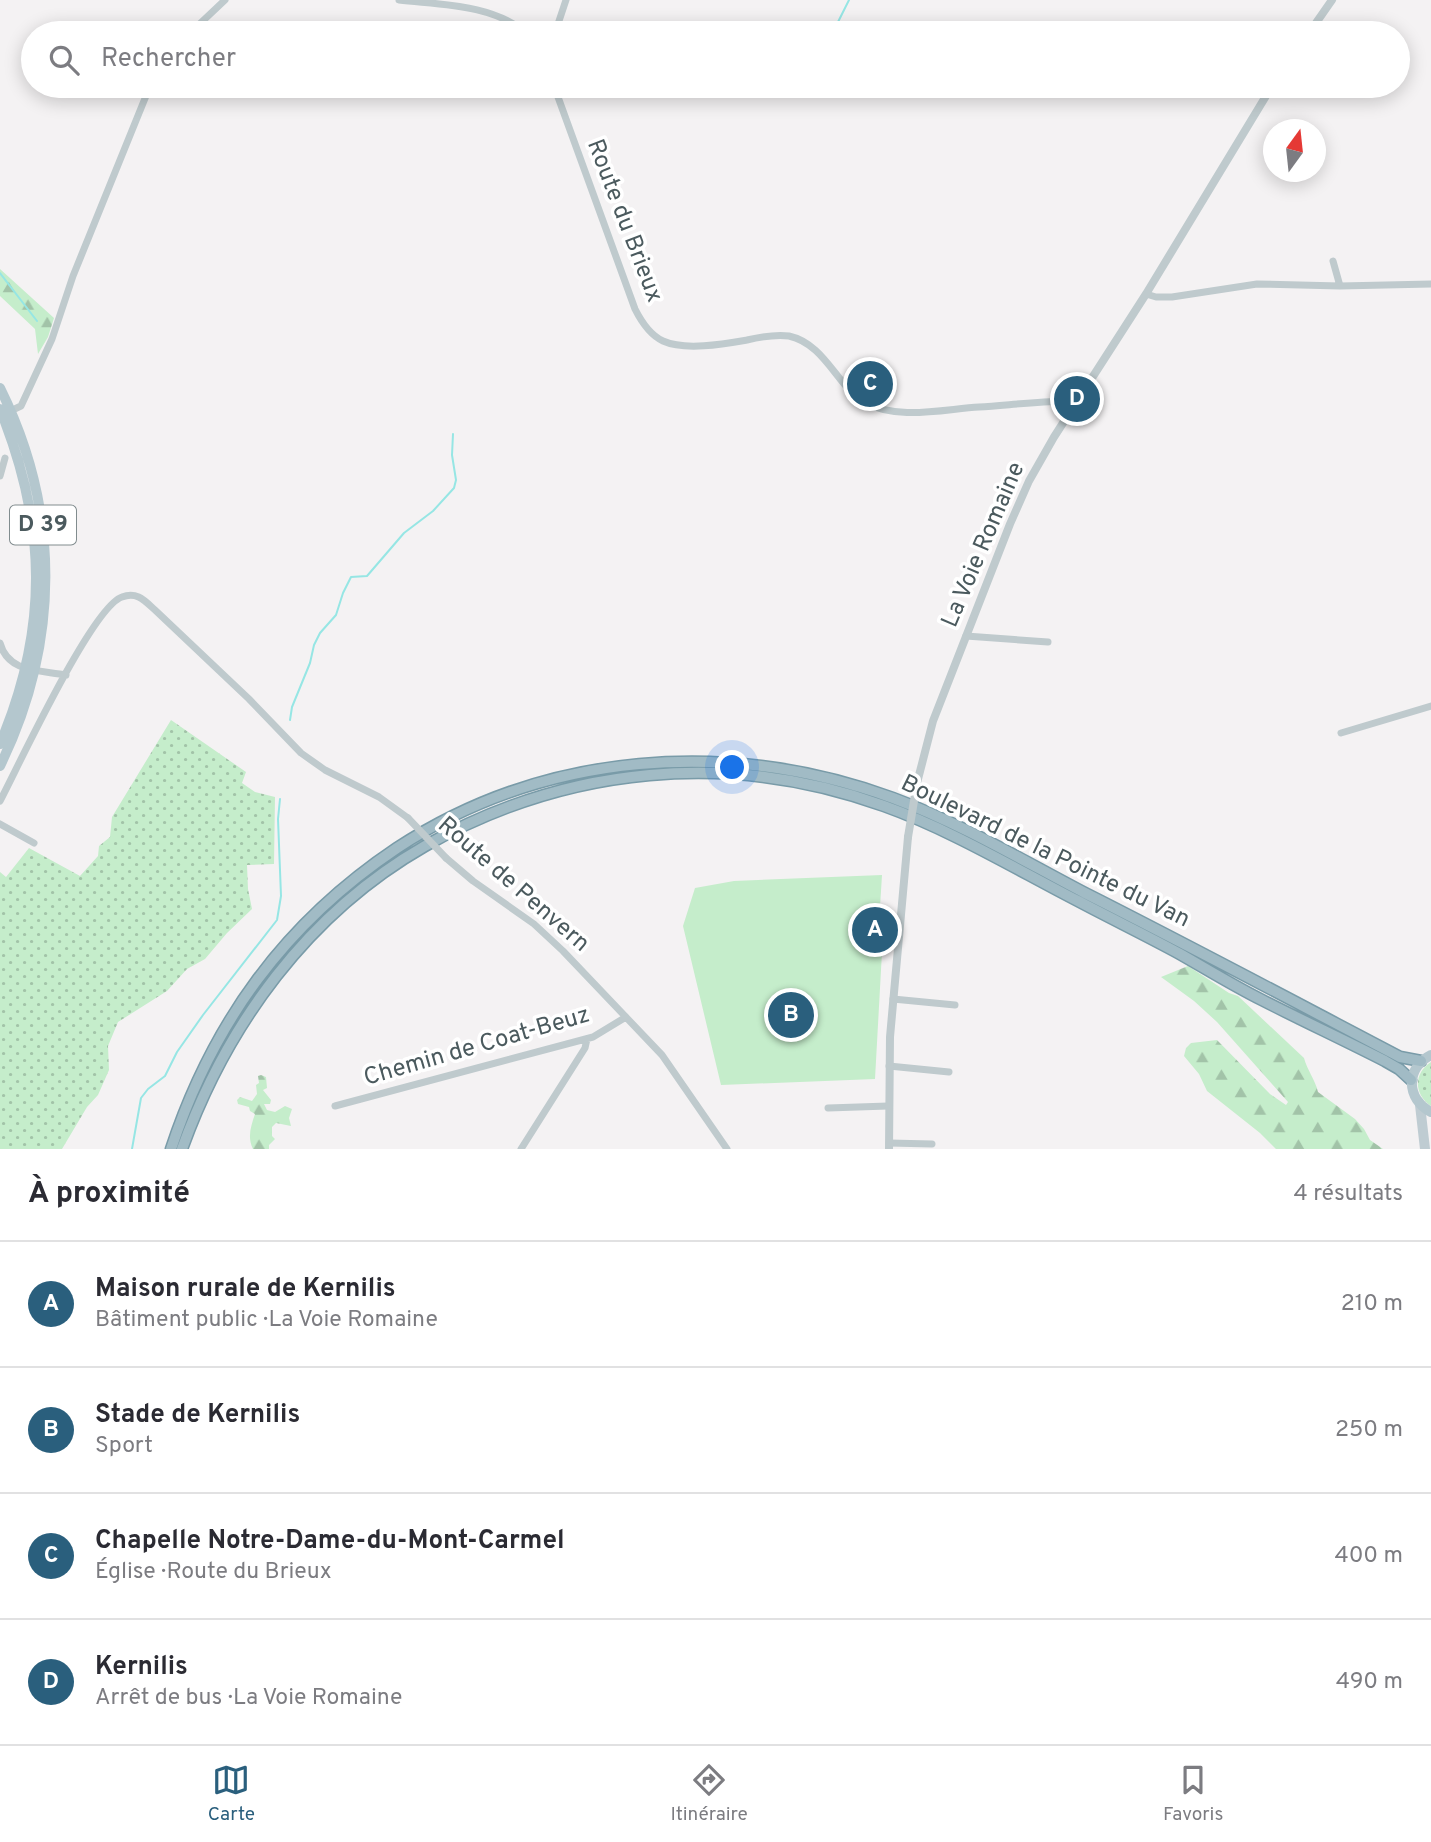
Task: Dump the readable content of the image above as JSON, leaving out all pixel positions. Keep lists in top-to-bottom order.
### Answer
{
  "streets": {
    "highway": ["Boulevard de la Pointe du Van"],
    "main road": ["D 39"],
    "street": [
      "Route du Brieux",
      "La Voie Romaine",
      "Route de Penvern",
      "Chemin de Coat-Beuz"
    ]
  },
  "crossings": [
    ["Route du Brieux", "La Voie Romaine"],
    ["Route de Penvern", "Chemin de Coat-Beuz"]
  ],
  "north": "top",
  "page": {
    "search": "Rechercher",
    "pins": [
      "C",
      "D",
      "A",
      "B"
    ],
    "heading": ["À proximité", "4 résultats"],
    "list": [
      {
        "mark": "A",
        "name": "Maison rurale de Kernilis",
        "note": "Bâtiment public · La Voie Romaine",
        "value": "210 m"
      },
      {
        "mark": "B",
        "name": "Stade de Kernilis",
        "note": "Sport",
        "value": "250 m"
      },
      {
        "mark": "C",
        "name": "Chapelle Notre-Dame-du-Mont-Carmel",
        "note": "Église · Route du Brieux",
        "value": "400 m"
      },
      {
        "mark": "D",
        "name": "Kernilis",
        "note": "Arrêt de bus · La Voie Romaine",
        "value": "490 m"
      }
    ],
    "nav": ["Carte", "Itinéraire", "Favoris"]
  }
}
